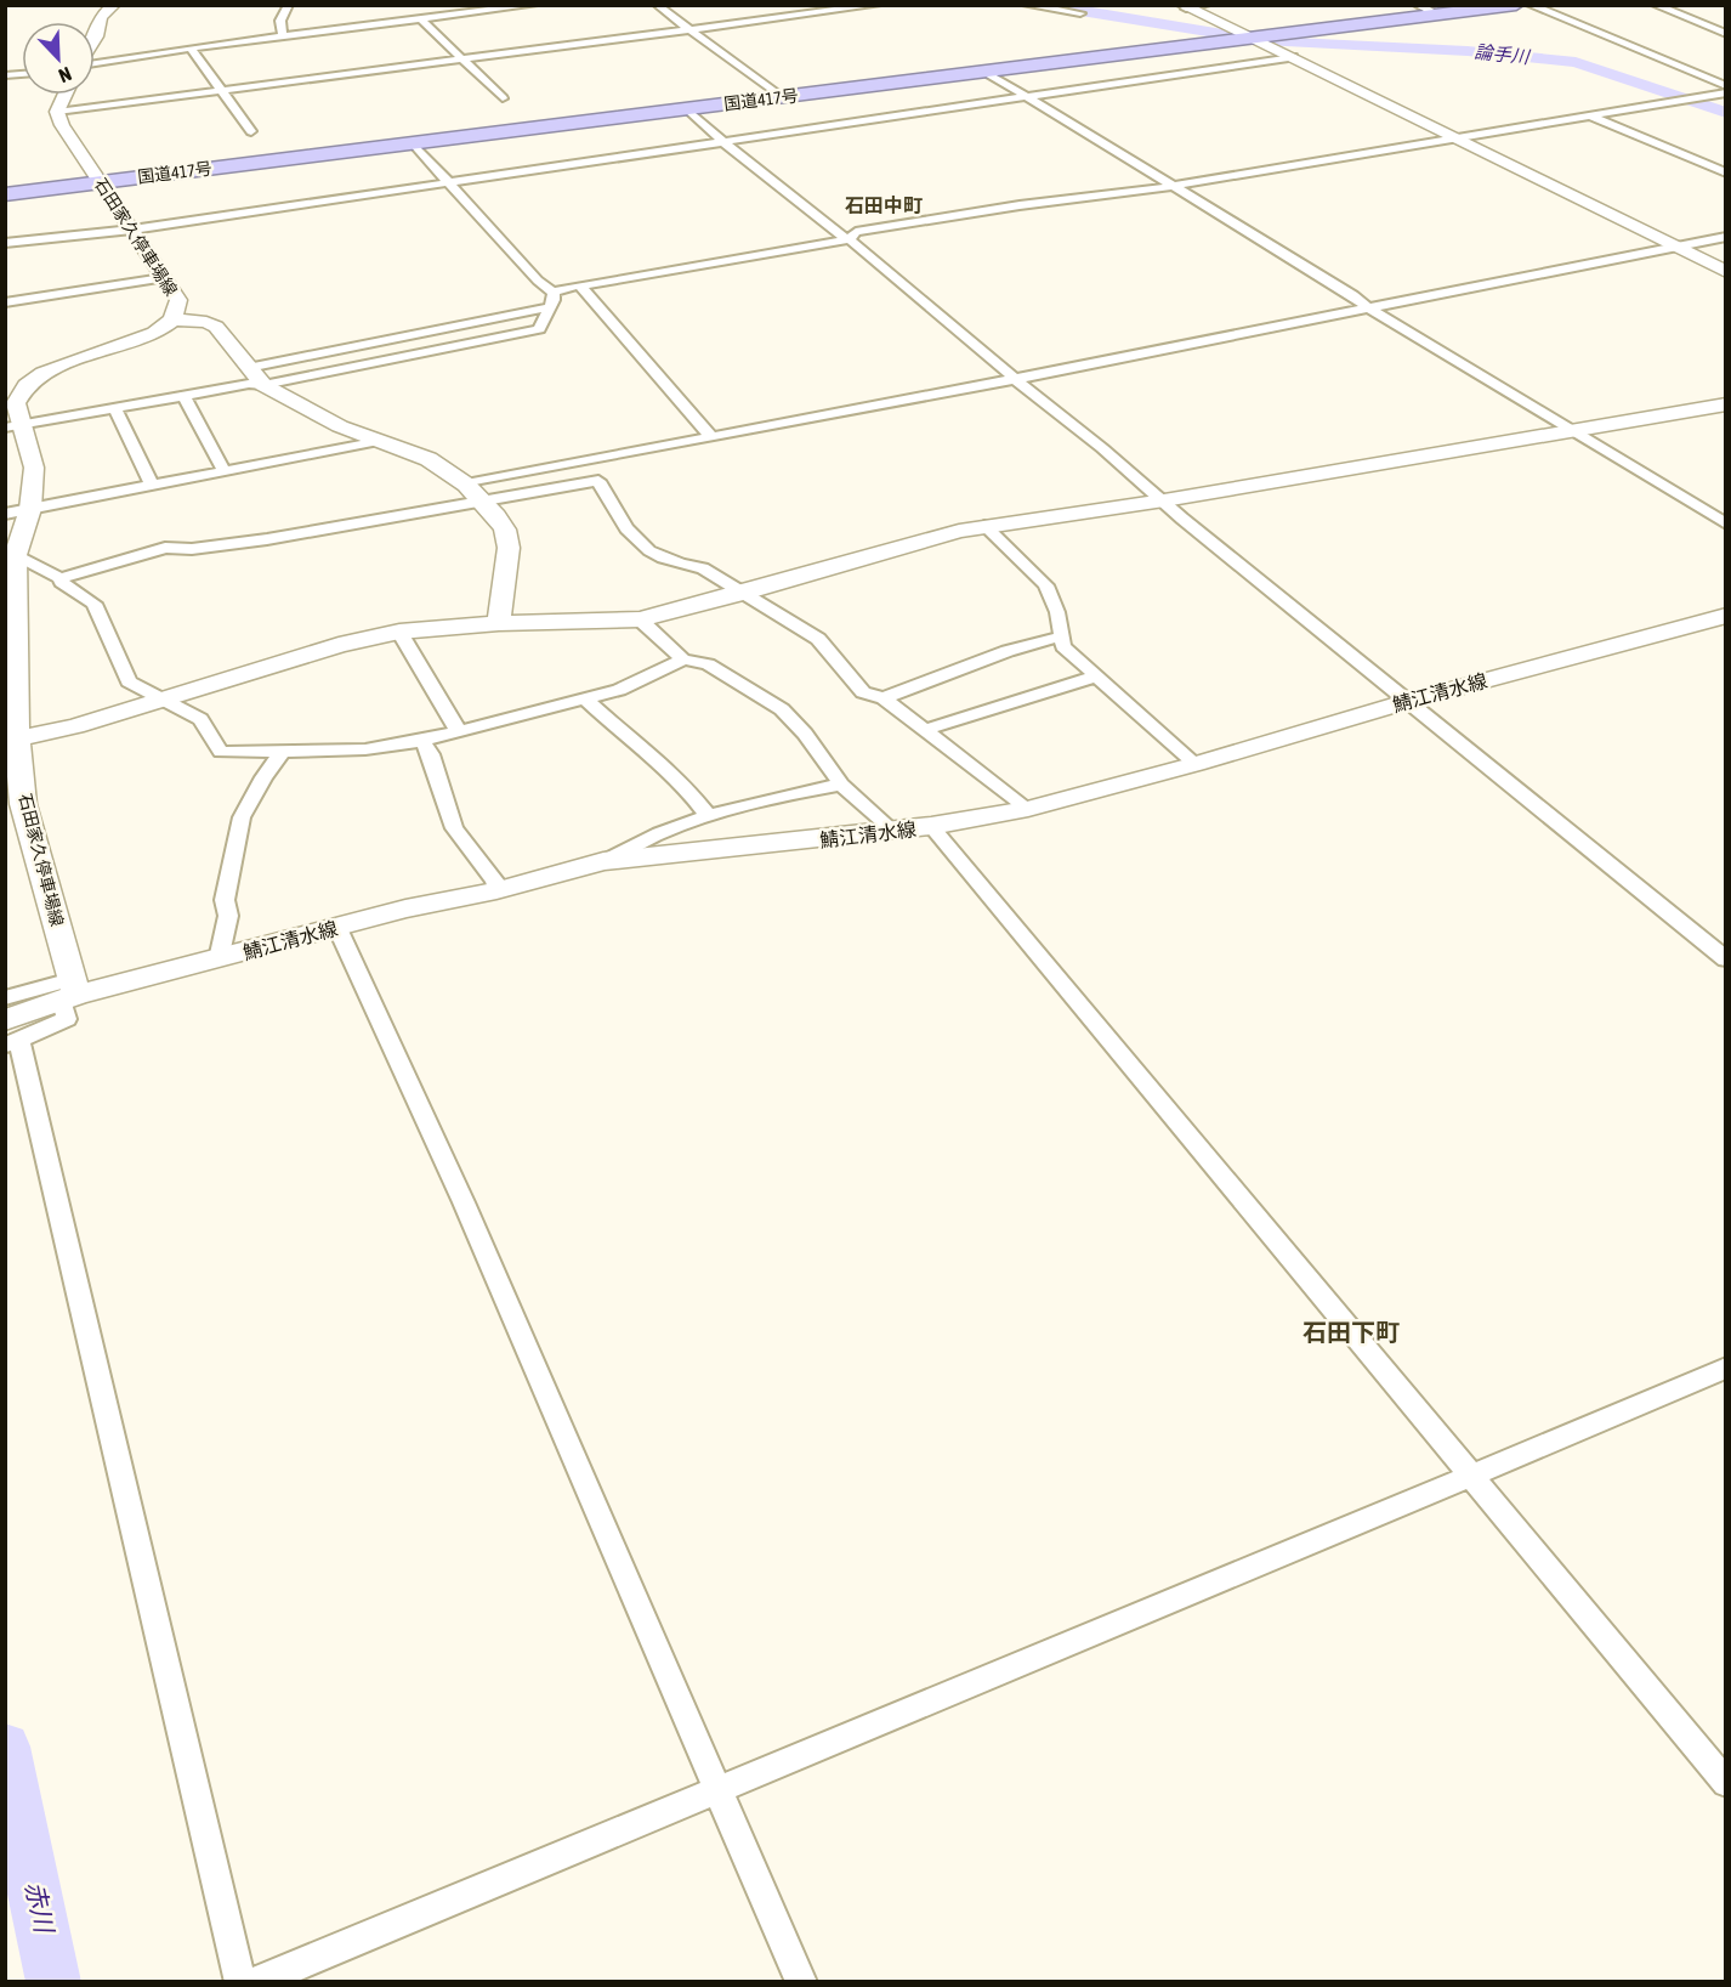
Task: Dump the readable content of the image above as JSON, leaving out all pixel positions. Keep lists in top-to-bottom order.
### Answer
{
  "streets": {
    "highway": ["国道417号"],
    "main road": ["石田家久停車場線", "鯖江清水線"]
  },
  "crossings": [
    ["国道417号", "石田家久停車場線"],
    ["石田家久停車場線", "鯖江清水線"]
  ],
  "districts": ["石田中町", "石田下町"],
  "water": ["論手川", "赤川"],
  "north": "bottom right"
}
